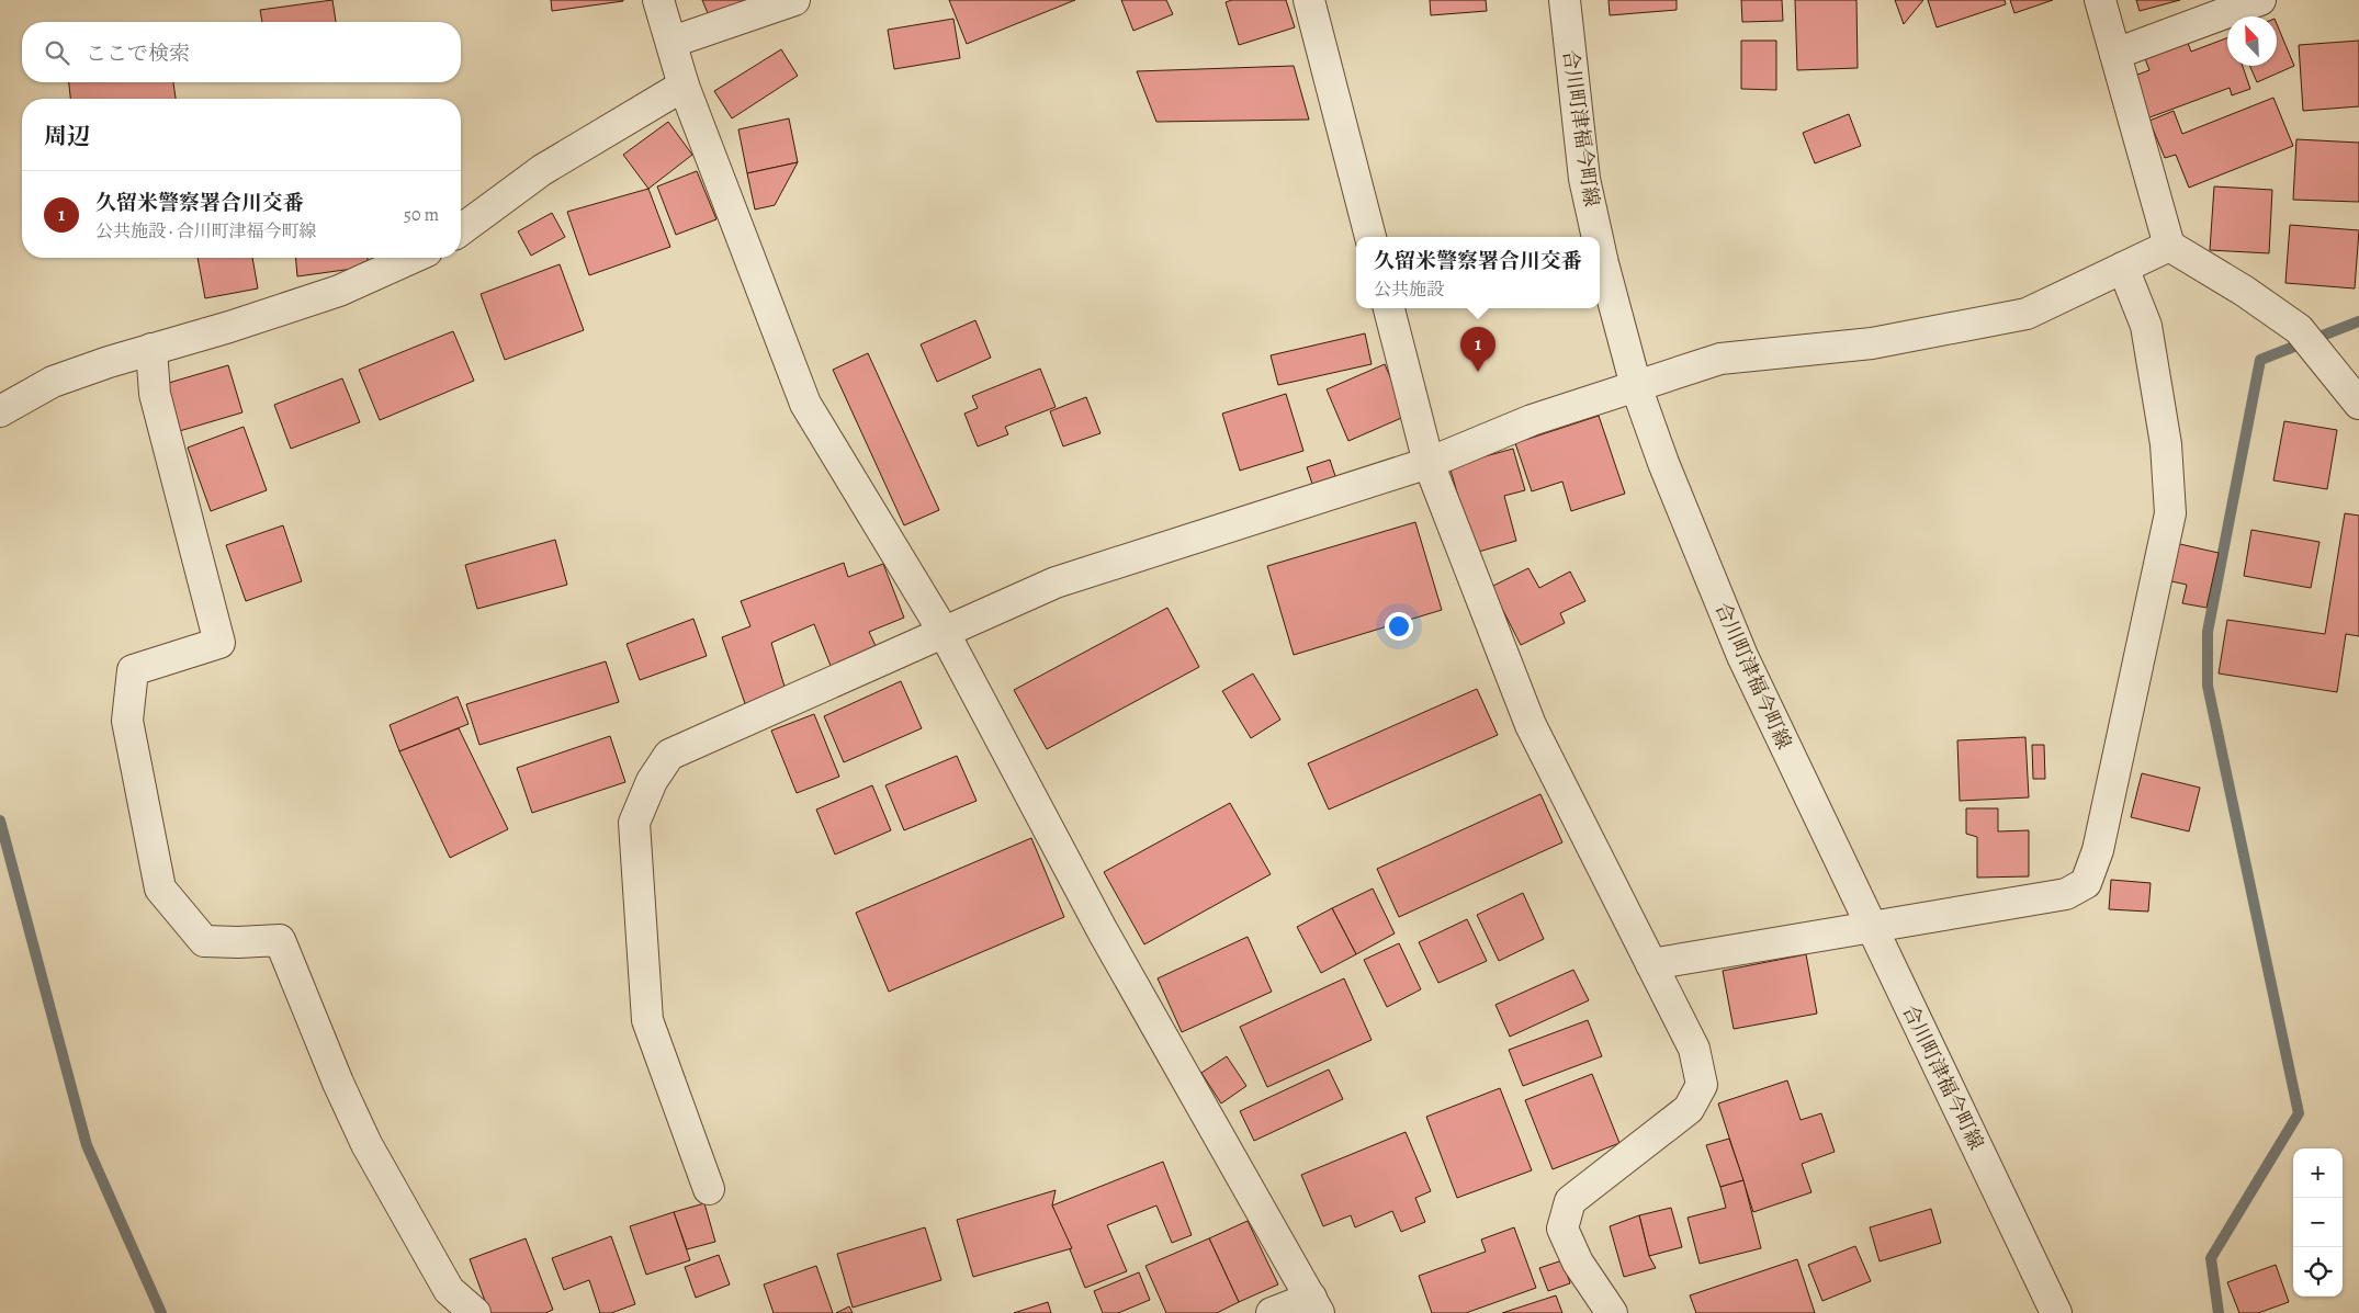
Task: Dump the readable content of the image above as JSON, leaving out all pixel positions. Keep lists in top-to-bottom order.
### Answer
{
  "streets": {
    "street": ["合川町津福今町線"]
  },
  "north": "top left",
  "page": {
    "search": "ここで検索",
    "heading": "周辺",
    "list": [
      {
        "mark": "1",
        "name": "久留米警察署合川交番",
        "note": "公共施設 · 合川町津福今町線",
        "value": "50 m"
      }
    ],
    "popup": ["久留米警察署合川交番", "公共施設"],
    "pins": "1",
    "map_buttons": ["+", "−"]
  }
}
